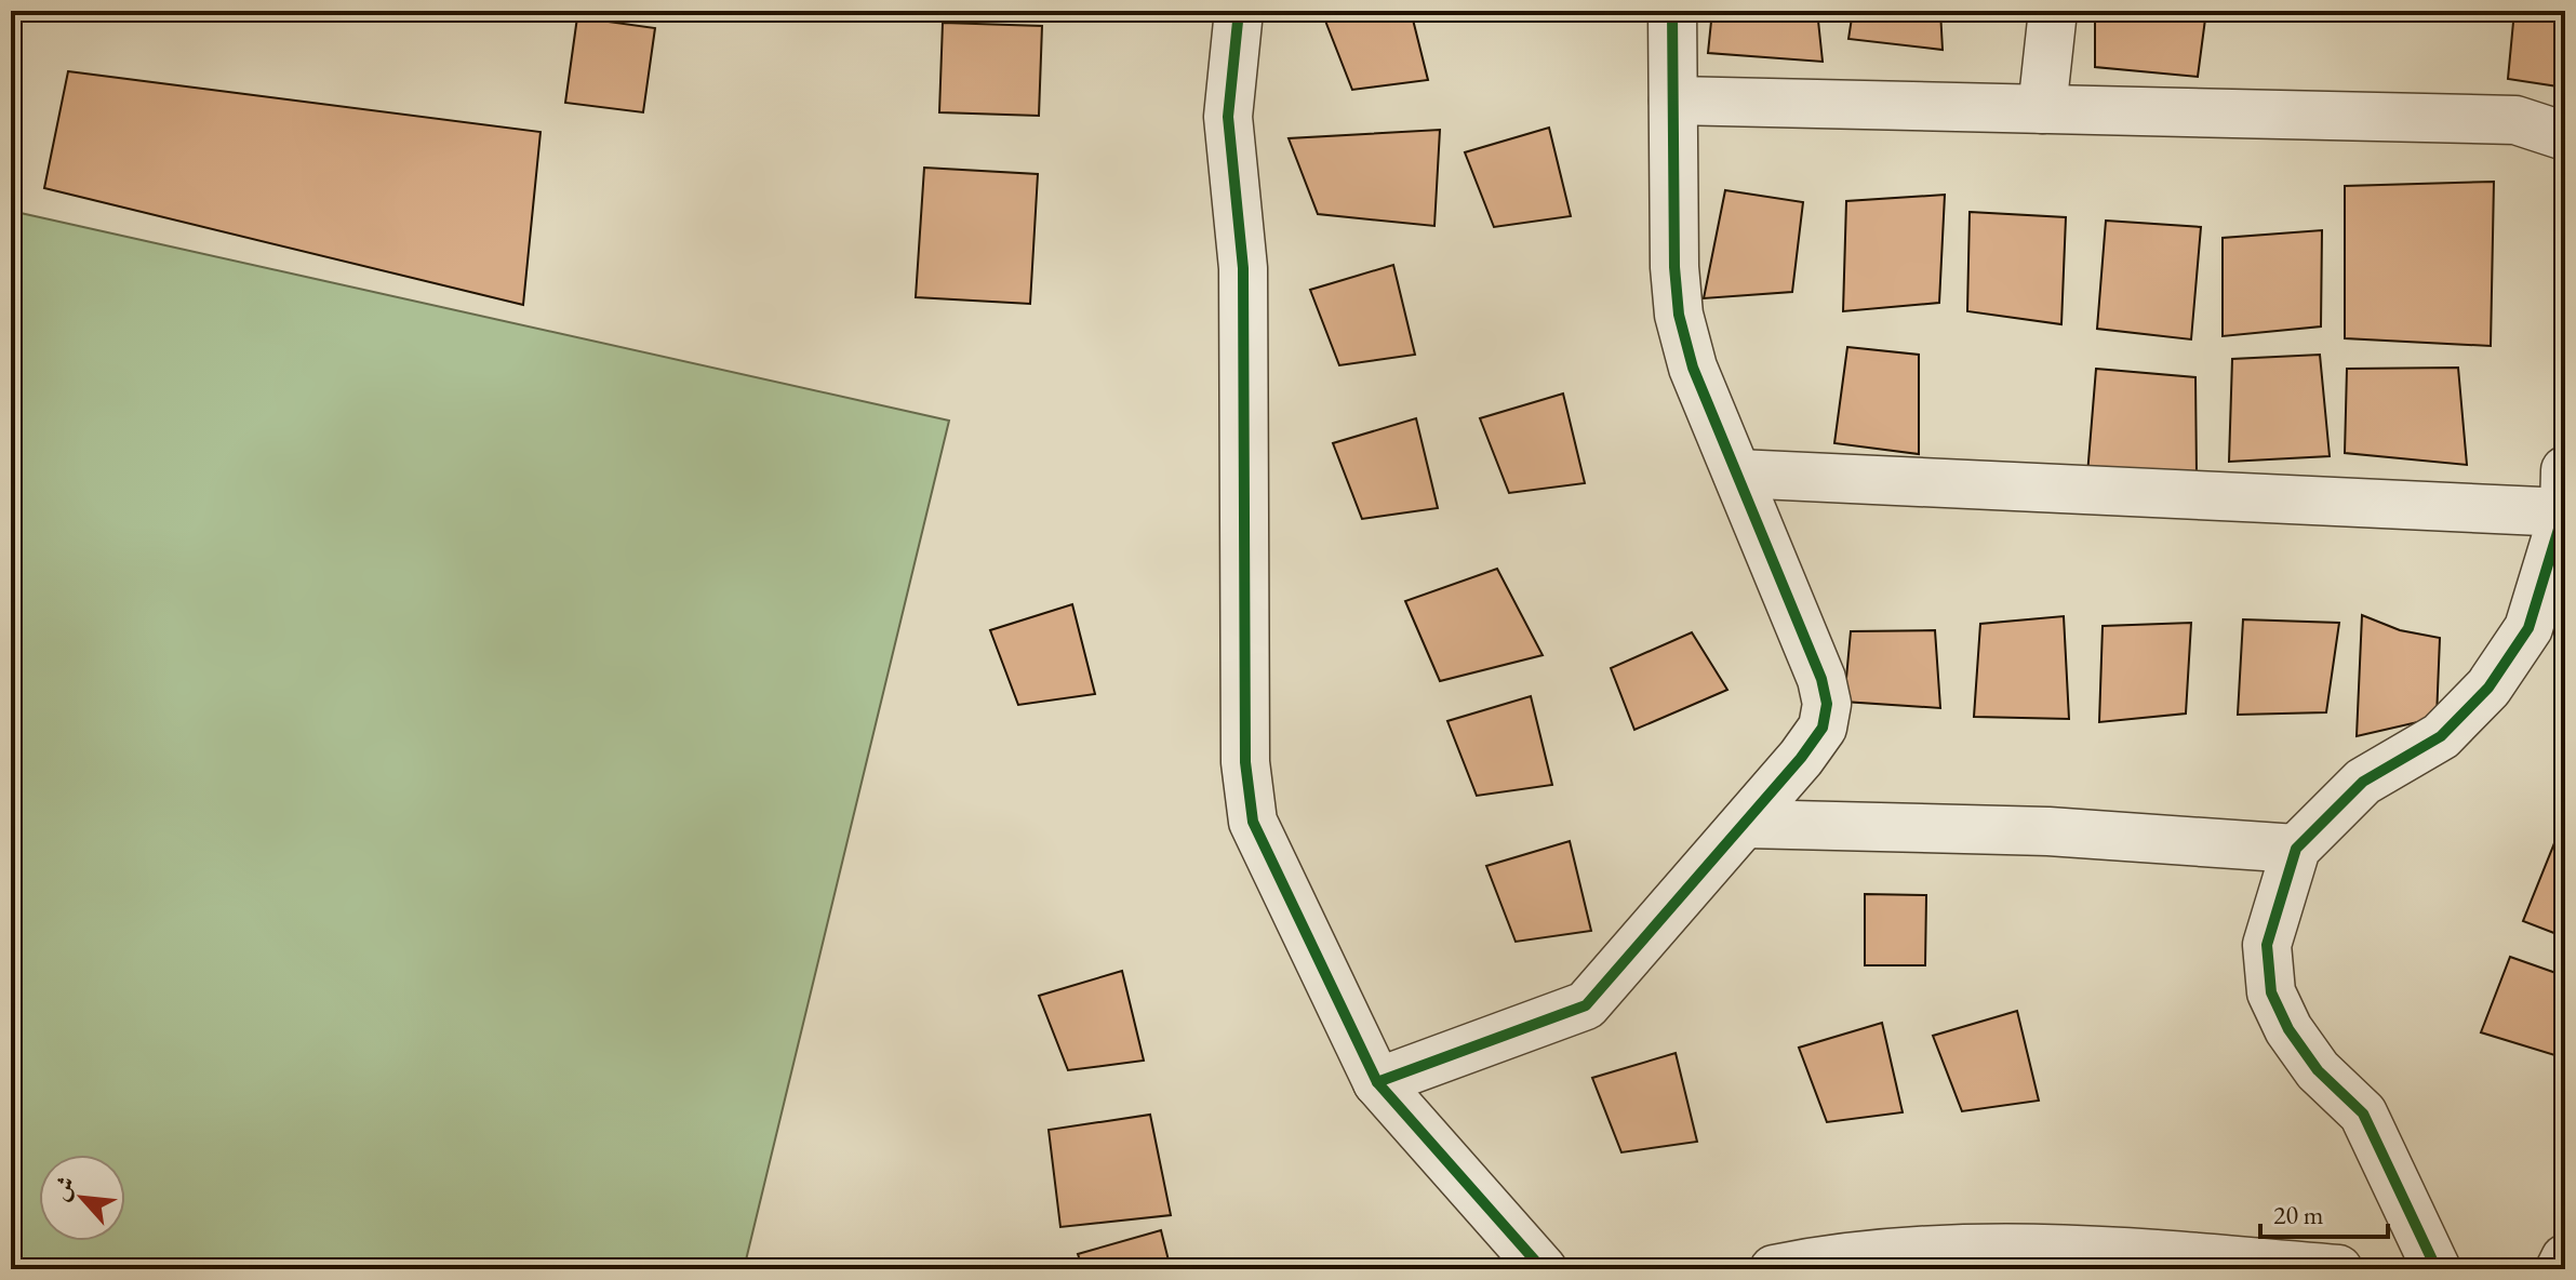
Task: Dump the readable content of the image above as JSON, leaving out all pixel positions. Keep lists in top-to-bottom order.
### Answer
{
  "scale_bar": "20 m",
  "north": "top left"
}
